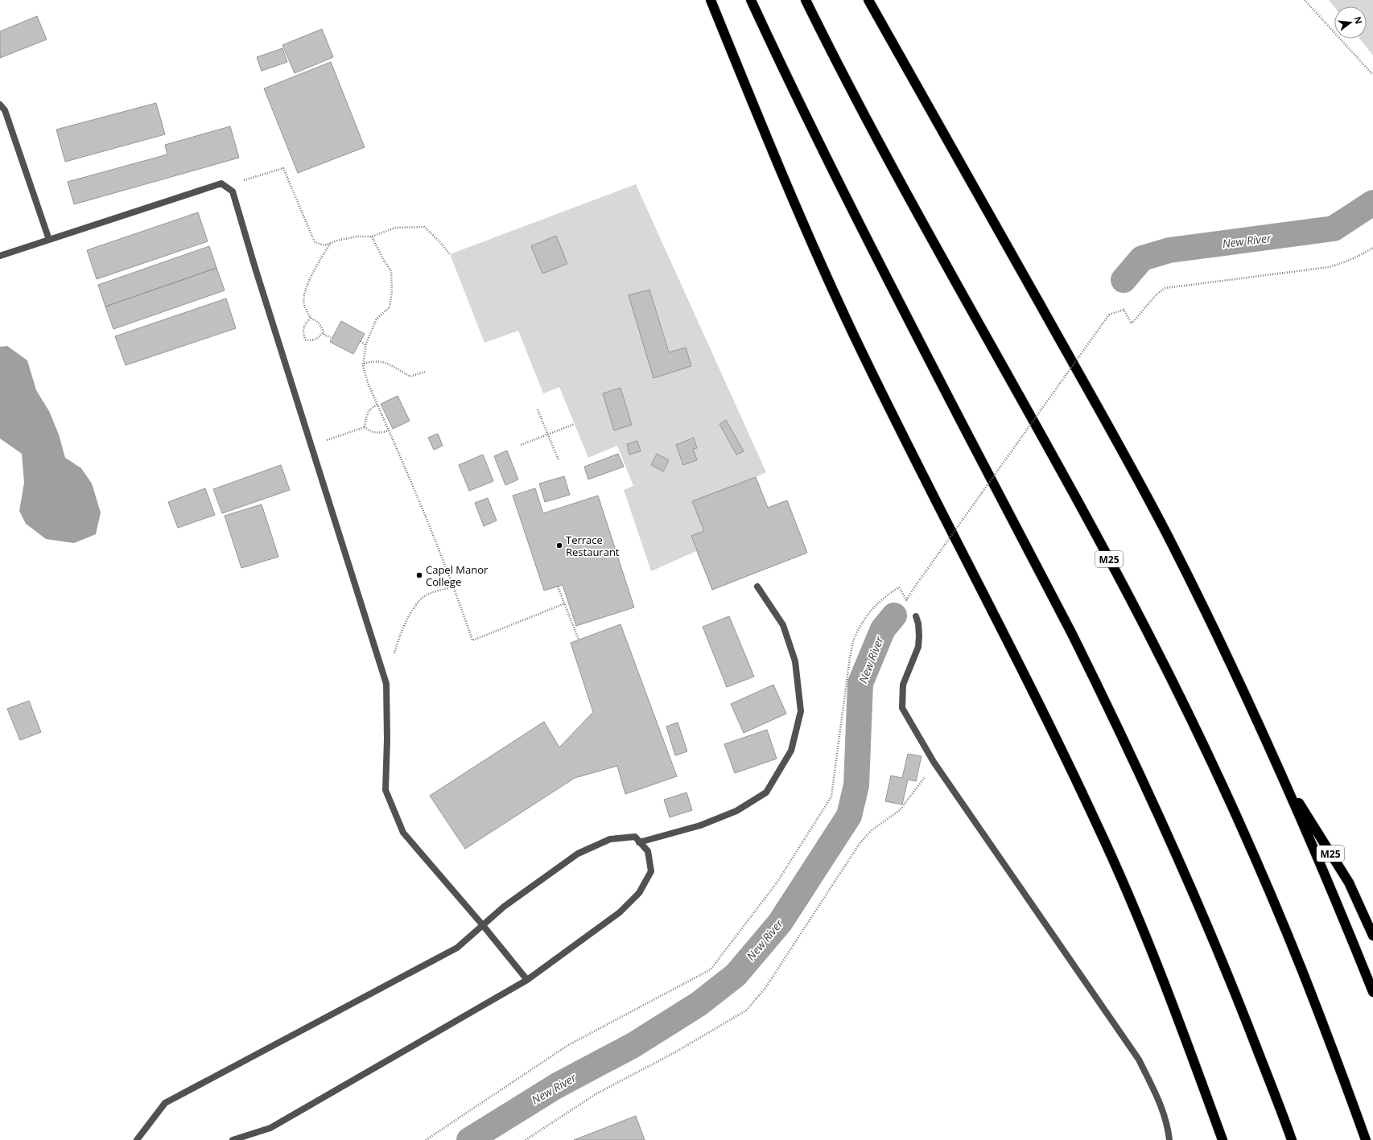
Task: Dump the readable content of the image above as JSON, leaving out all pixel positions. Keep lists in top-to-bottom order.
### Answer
{
  "streets": {
    "highway": ["M25"]
  },
  "water": ["New River"],
  "places": ["Terrace Restaurant", "Capel Manor College"],
  "north": "right"
}
